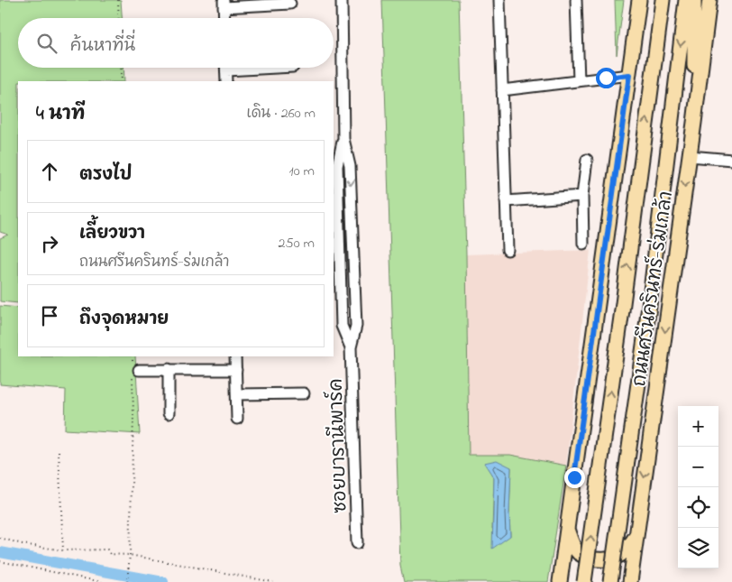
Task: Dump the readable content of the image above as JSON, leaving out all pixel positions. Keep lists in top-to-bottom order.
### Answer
{
  "streets": {
    "main road": ["ถนนศรีนครินทร์-ร่มเกล้า"],
    "street": ["ซอยบารานีพาร์ค"]
  },
  "page": {
    "search": "ค้นหาที่นี่",
    "heading": ["4 นาที", "เดิน · 260 m"],
    "list": [
      ["ตรงไป", "10 m"],
      ["เลี้ยวขวา", "ถนนศรีนครินทร์-ร่มเกล้า", "250 m"],
      "ถึงจุดหมาย"
    ],
    "map_buttons": ["+", "−"]
  }
}
